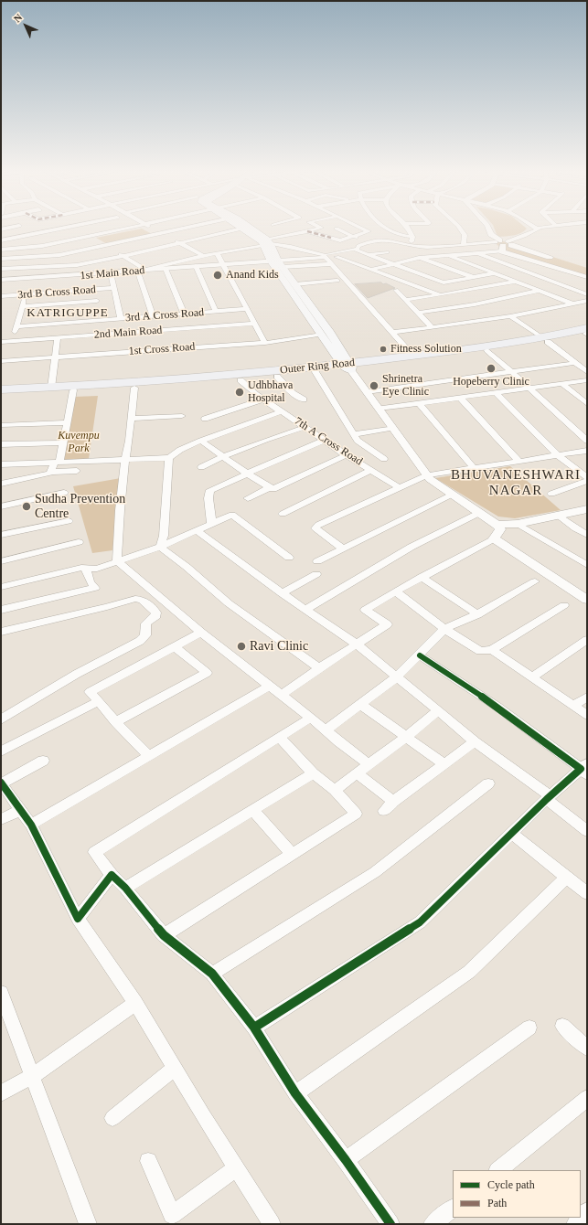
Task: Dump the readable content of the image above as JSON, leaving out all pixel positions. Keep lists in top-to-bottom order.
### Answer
{
  "streets": {
    "highway": ["Outer Ring Road"],
    "street": [
      "1st Main Road",
      "3rd B Cross Road",
      "3rd A Cross Road",
      "2nd Main Road",
      "1st Cross Road",
      "7th A Cross Road"
    ]
  },
  "crossings": [
    ["Outer Ring Road", "7th A Cross Road"]
  ],
  "districts": ["KATRIGUPPE", "BHUVANESHWARI NAGAR"],
  "parks": ["Kuvempu Park"],
  "places": [
    "Anand Kids",
    "Fitness Solution",
    "Hopeberry Clinic",
    "Shrinetra Eye Clinic",
    "Udhbhava Hospital",
    "Sudha Prevention Centre",
    "Ravi Clinic"
  ],
  "legend": ["Cycle path", "Path"],
  "north": "top left"
}
